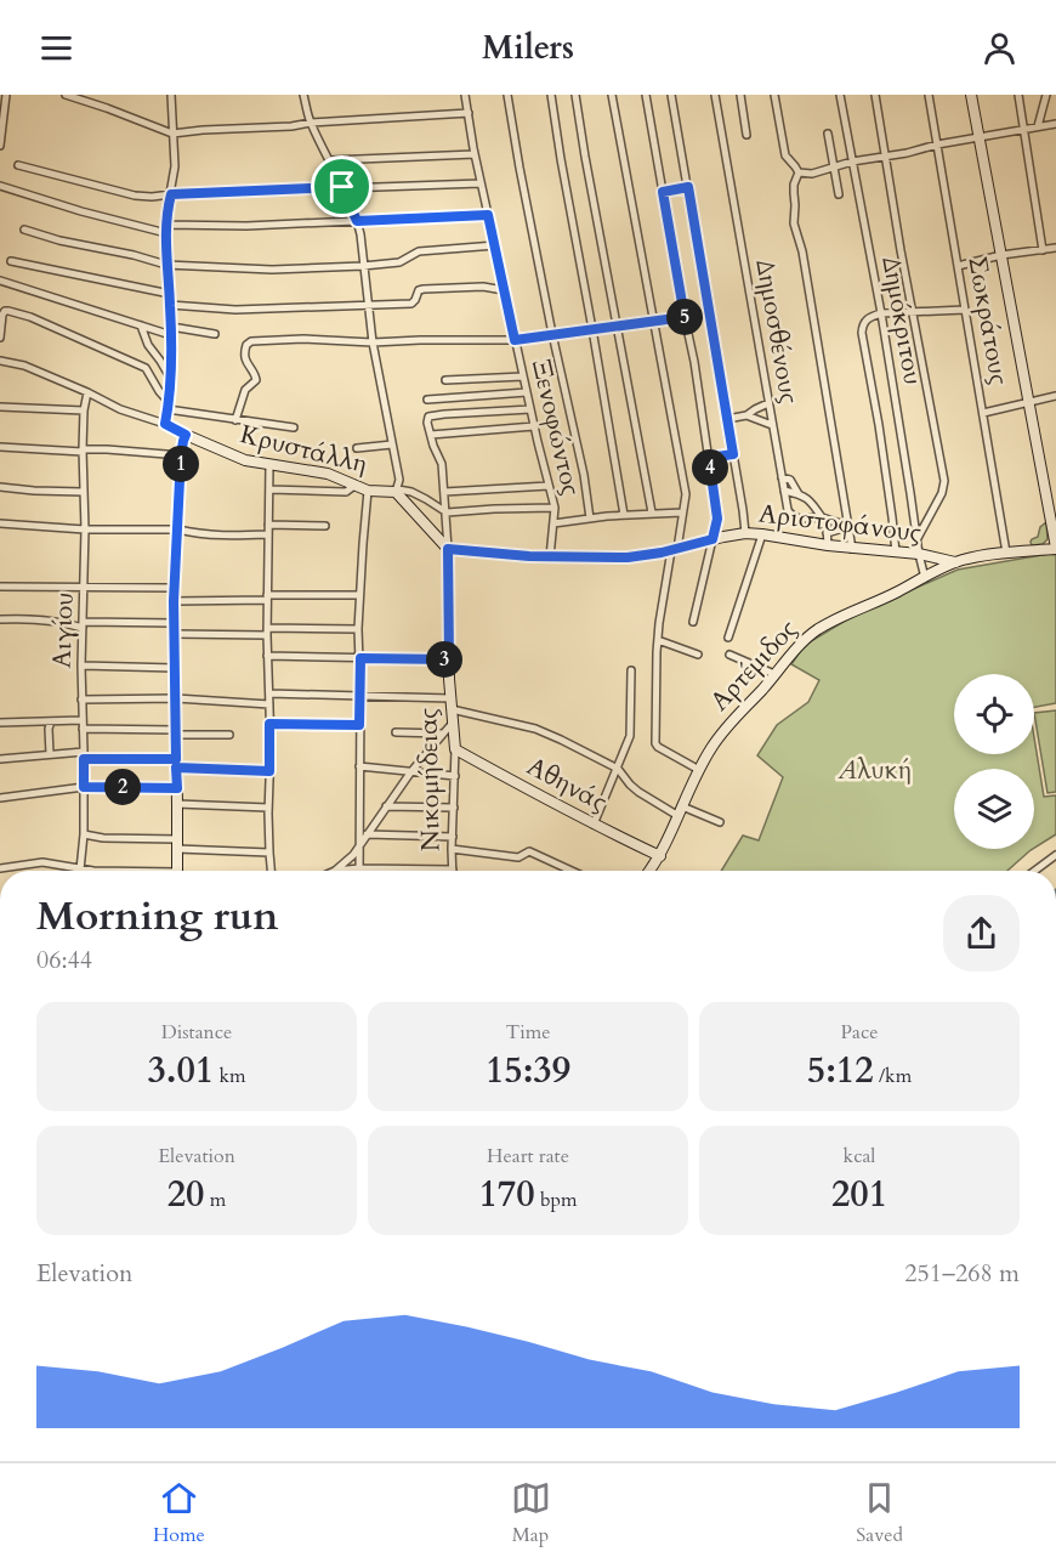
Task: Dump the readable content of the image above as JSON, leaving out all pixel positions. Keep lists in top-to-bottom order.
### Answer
{
  "streets": {
    "street": [
      "Δημόκριτου",
      "Σωκράτους",
      "Δημοσθένους",
      "Ξενοφώντος",
      "Κρυστάλλη",
      "Αριστοφάνους",
      "Αιγίου",
      "Αρτέμιδος",
      "Νικομήδειας",
      "Αθηνάς"
    ]
  },
  "crossings": [
    ["Δημόκριτου", "Αριστοφάνους"],
    ["Δημόκριτου", "Αρτέμιδος"],
    ["Σωκράτους", "Αρτέμιδος"],
    ["Ξενοφώντος", "Αριστοφάνους"],
    ["Κρυστάλλη", "Αιγίου"],
    ["Αριστοφάνους", "Αρτέμιδος"],
    ["Αριστοφάνους", "Νικομήδειας"],
    ["Αρτέμιδος", "Αθηνάς"],
    ["Νικομήδειας", "Αθηνάς"]
  ],
  "parks": ["Αλυκή"],
  "page": {
    "header": "Milers",
    "pins": [
      "5",
      "1",
      "4",
      "3",
      "2"
    ],
    "heading": ["Morning run", "06:44"],
    "stats": [
      ["Distance", "3.01 km"],
      ["Time", "15:39"],
      ["Pace", "5:12 /km"],
      ["Elevation", "20 m"],
      ["Heart rate", "170 bpm"],
      ["kcal", "201"]
    ],
    "chart": ["Elevation", "251–268 m"],
    "tabs": ["Home", "Map", "Saved"]
  }
}
